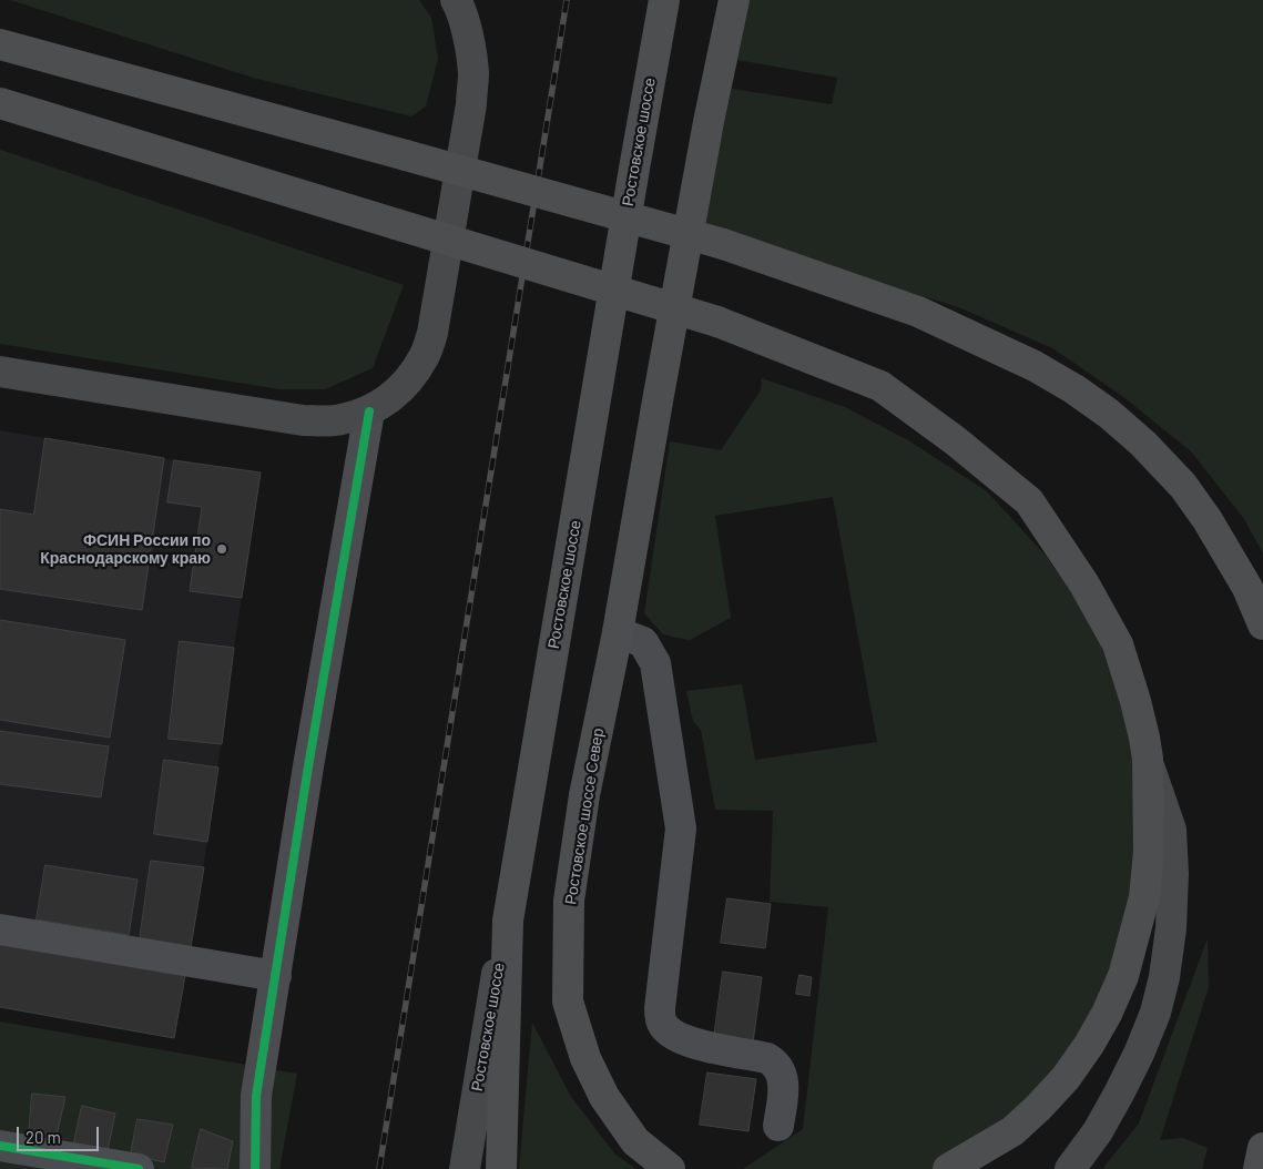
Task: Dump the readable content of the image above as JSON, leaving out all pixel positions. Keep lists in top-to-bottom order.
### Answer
{
  "streets": {
    "highway": ["Ростовское шоссе", "Ростовское шоссе Север"]
  },
  "places": ["ФСИН России по Краснодарскому краю"],
  "scale_bar": "20 m"
}
